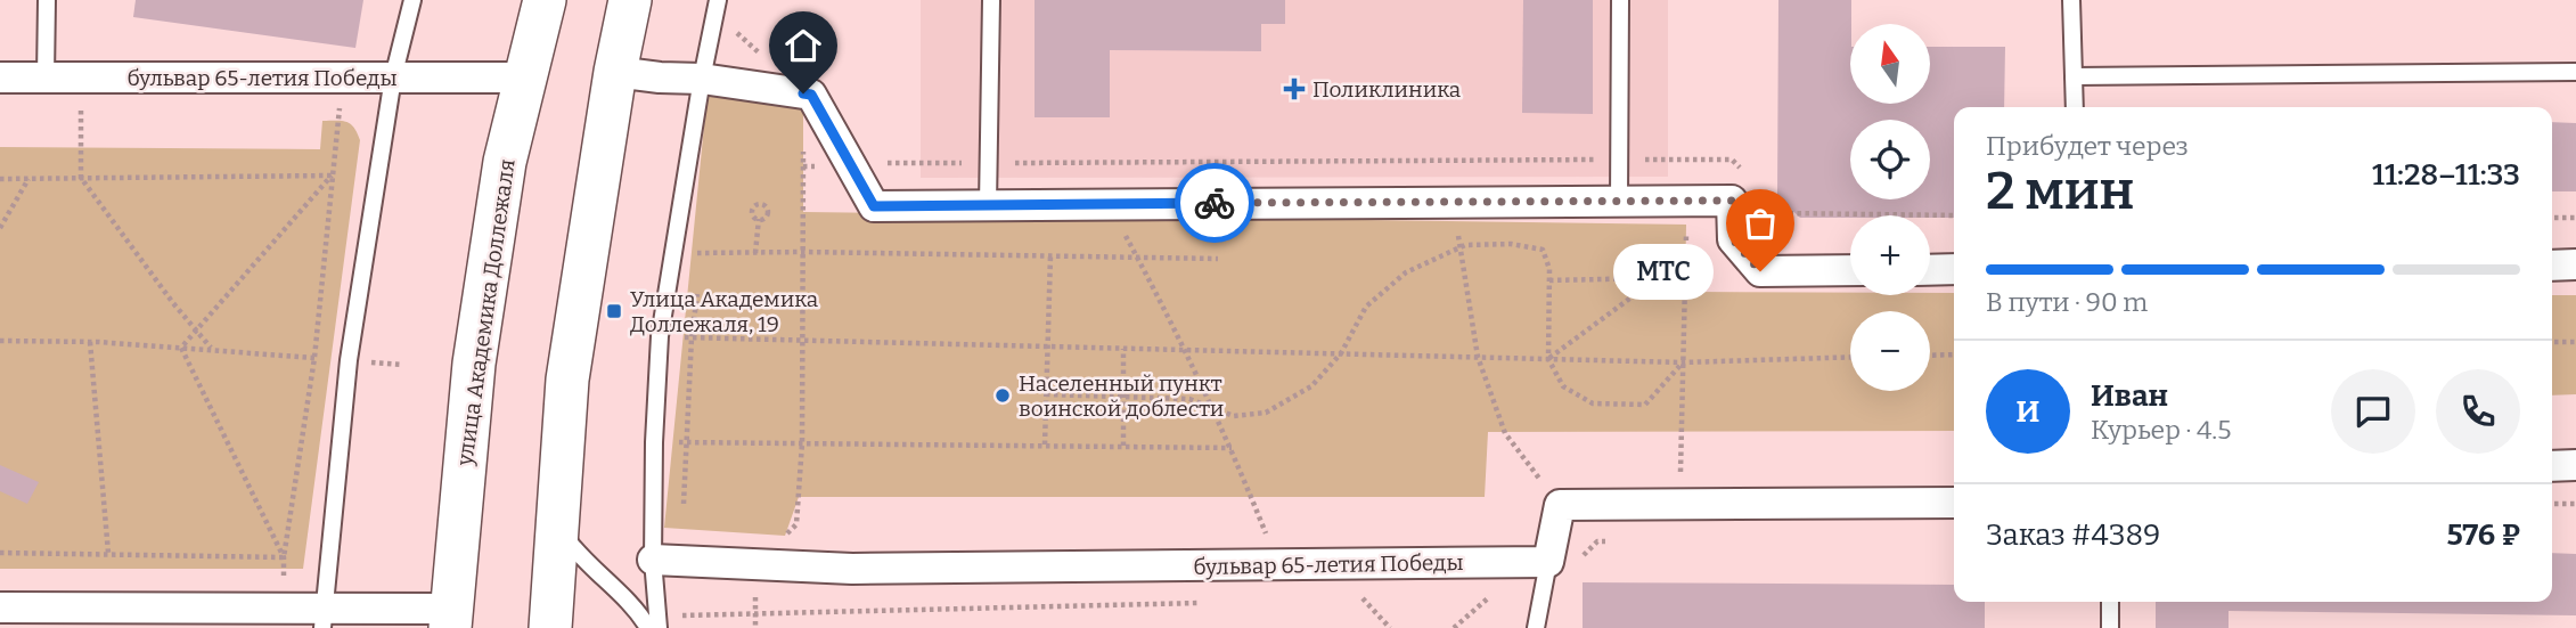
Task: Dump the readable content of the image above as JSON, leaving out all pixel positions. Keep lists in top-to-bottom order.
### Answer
{
  "streets": {
    "main road": ["улица Академика Доллежаля"],
    "street": ["бульвар 65-летия Победы"]
  },
  "crossings": [
    ["бульвар 65-летия Победы", "улица Академика Доллежаля"]
  ],
  "places": {
    "health": ["Поликлиника"],
    "other": ["МТС", "Населенный пункт воинской доблести"],
    "transit": ["Улица Академика Доллежаля, 19"]
  },
  "north": "top",
  "page": {
    "map_buttons": ["+", "−"],
    "heading": ["2 мин", "Прибудет через", "11:28–11:33"],
    "panel": [
      "Иван",
      "Курьер · 4.5",
      "Заказ #4389",
      "576 ₽"
    ],
    "bar": "В пути · 90 m",
    "bubble": "МТС",
    "round": "И"
  }
}
